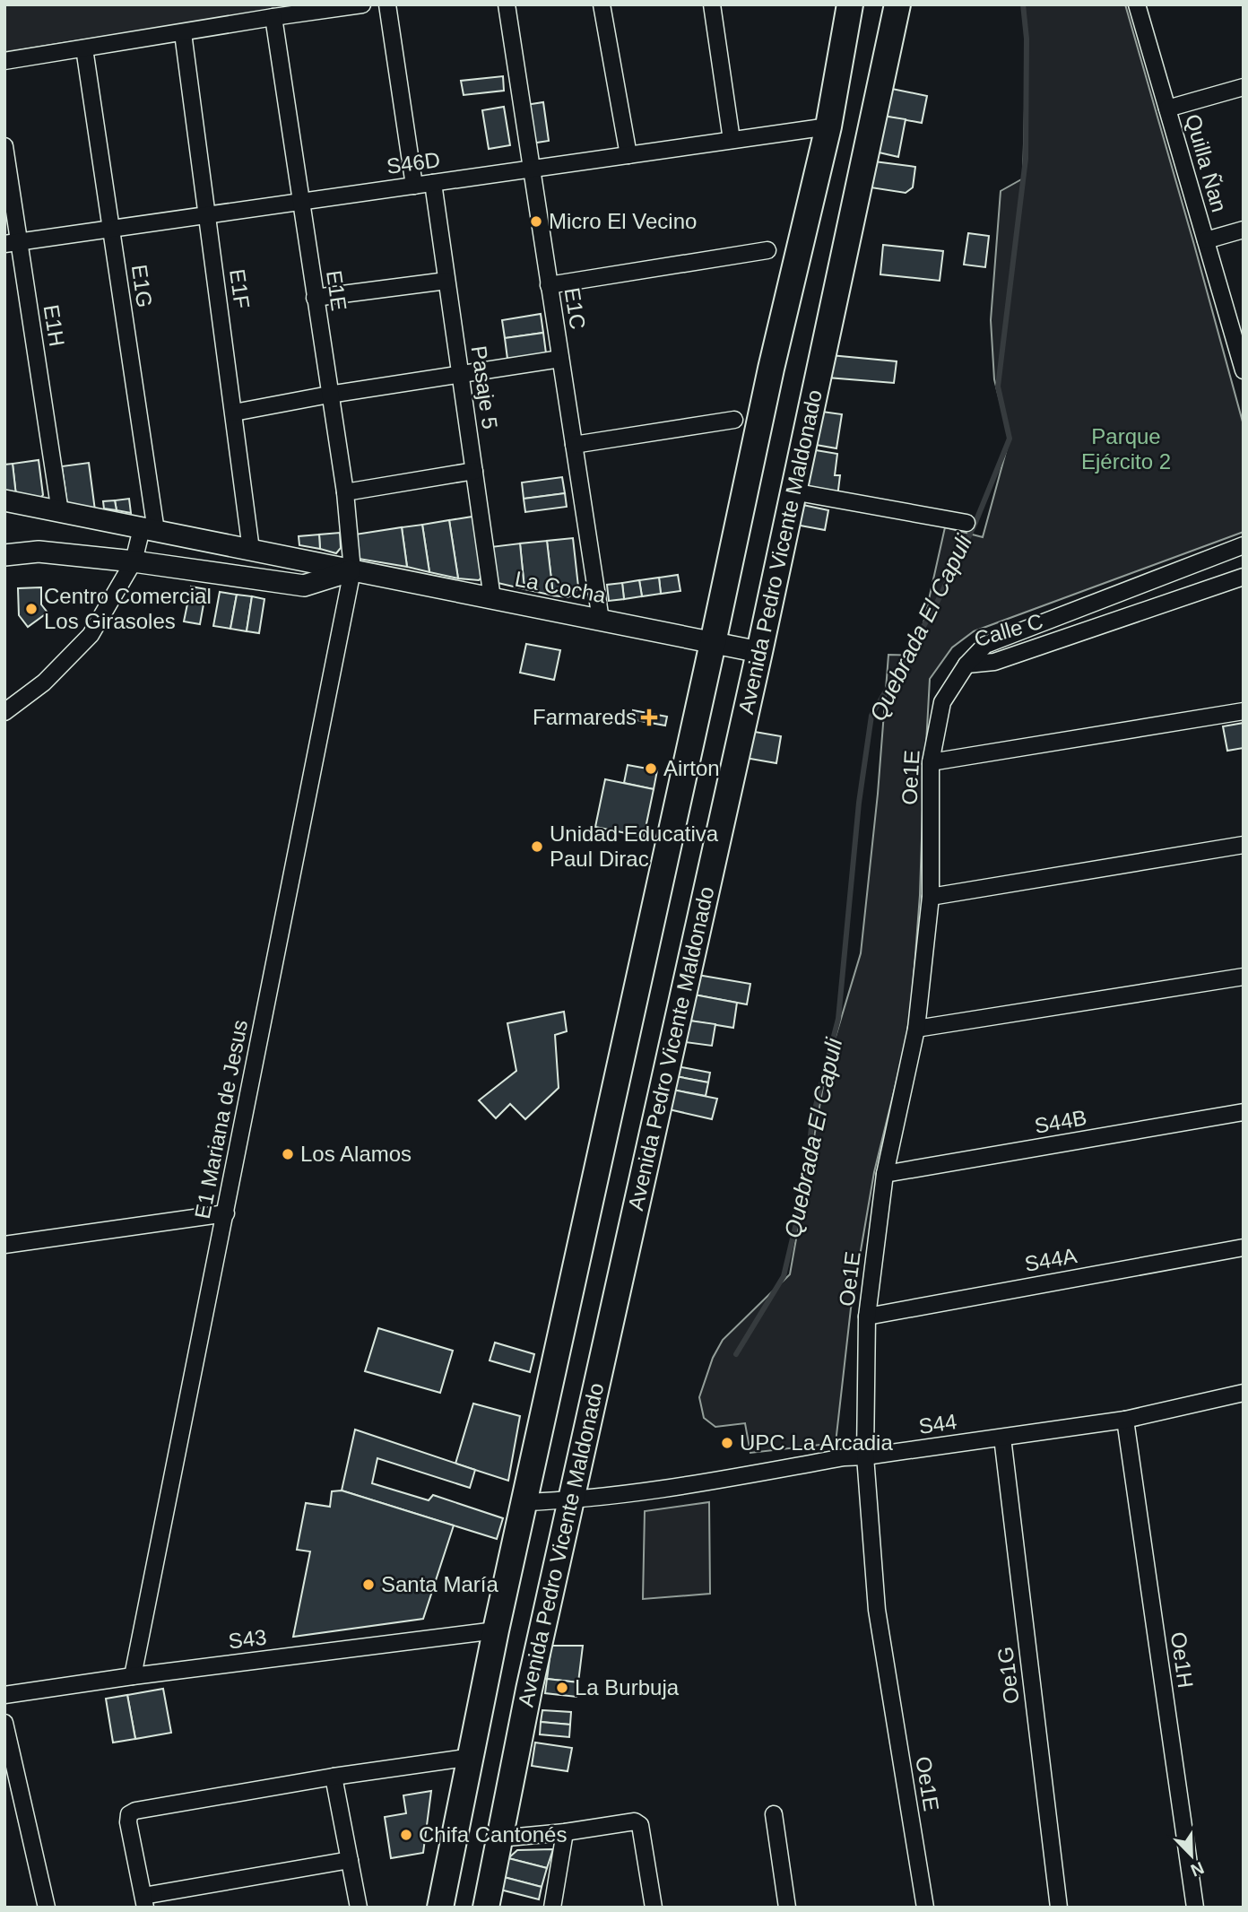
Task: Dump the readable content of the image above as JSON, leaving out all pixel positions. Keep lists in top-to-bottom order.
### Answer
{
  "streets": {
    "main road": ["Avenida Pedro Vicente Maldonado"],
    "street": [
      "S46D",
      "Quilla Ñan",
      "E1G",
      "E1F",
      "E1E",
      "E1C",
      "E1H",
      "Pasaje 5",
      "La Cocha",
      "Calle C",
      "Oe1E",
      "E1 Mariana de Jesus",
      "S44B",
      "S44A",
      "S44",
      "S43",
      "Oe1H",
      "Oe1G"
    ]
  },
  "crossings": [
    ["S46D", "E1G"],
    ["S46D", "E1F"],
    ["S46D", "E1E"],
    ["S46D", "E1C"],
    ["S46D", "E1H"],
    ["S46D", "Pasaje 5"],
    ["S46D", "Avenida Pedro Vicente Maldonado"],
    ["E1G", "La Cocha"],
    ["E1F", "La Cocha"],
    ["E1E", "La Cocha"],
    ["E1E", "E1 Mariana de Jesus"],
    ["E1C", "La Cocha"],
    ["E1H", "La Cocha"],
    ["Pasaje 5", "La Cocha"],
    ["Avenida Pedro Vicente Maldonado", "La Cocha"],
    ["Avenida Pedro Vicente Maldonado", "S44"],
    ["Avenida Pedro Vicente Maldonado", "S43"],
    ["La Cocha", "E1 Mariana de Jesus"],
    ["Calle C", "Oe1E"],
    ["Oe1E", "S44B"],
    ["Oe1E", "S44A"],
    ["Oe1E", "S44"],
    ["E1 Mariana de Jesus", "S43"],
    ["S44", "Oe1H"],
    ["S44", "Oe1G"]
  ],
  "water": ["Quebrada El Capuli"],
  "parks": ["Parque Ejército 2"],
  "places": {
    "other": [
      "Micro El Vecino",
      "Centro Comercial Los Girasoles",
      "Airton",
      "Unidad Educativa Paul Dirac",
      "Los Alamos",
      "UPC La Arcadia",
      "Santa María",
      "La Burbuja",
      "Chifa Cantonés"
    ],
    "health": ["Farmareds"]
  },
  "north": "bottom right"
}
